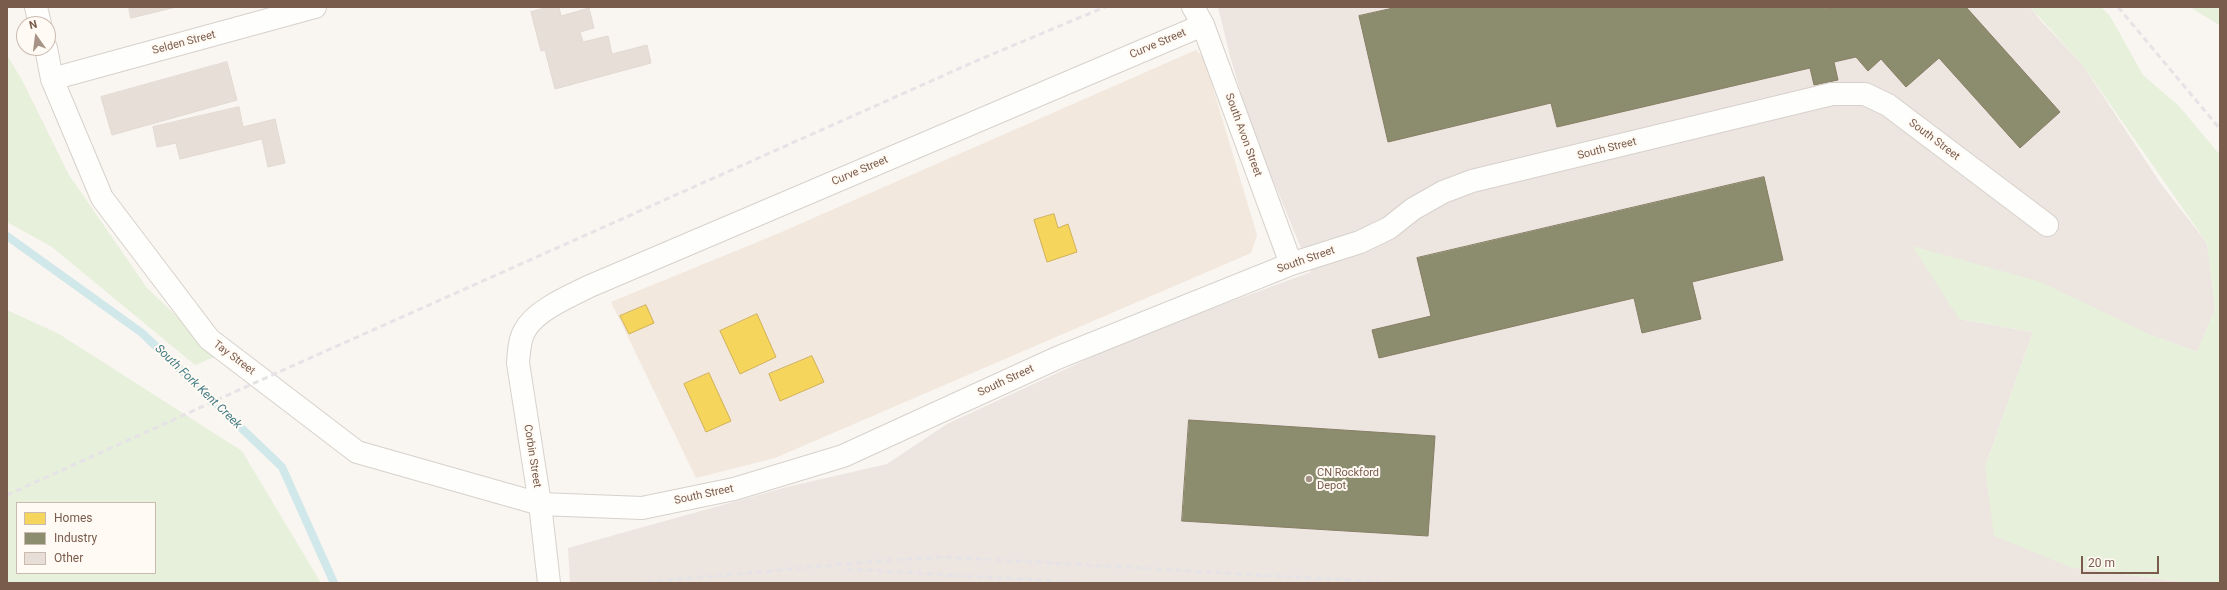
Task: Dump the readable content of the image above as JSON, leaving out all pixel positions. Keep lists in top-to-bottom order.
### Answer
{
  "streets": {
    "street": [
      "Selden Street",
      "Curve Street",
      "South Avon Street",
      "South Street",
      "Tay Street",
      "Corbin Street"
    ]
  },
  "crossings": [
    ["Selden Street", "Tay Street"],
    ["Curve Street", "South Avon Street"],
    ["Curve Street", "Corbin Street"],
    ["South Avon Street", "South Street"],
    ["South Street", "Tay Street"],
    ["South Street", "Corbin Street"],
    ["Tay Street", "Corbin Street"]
  ],
  "water": ["South Fork Kent Creek"],
  "places": ["CN Rockford Depot"],
  "legend": ["Homes", "Industry", "Other"],
  "scale_bar": "20 m",
  "north": "top"
}
